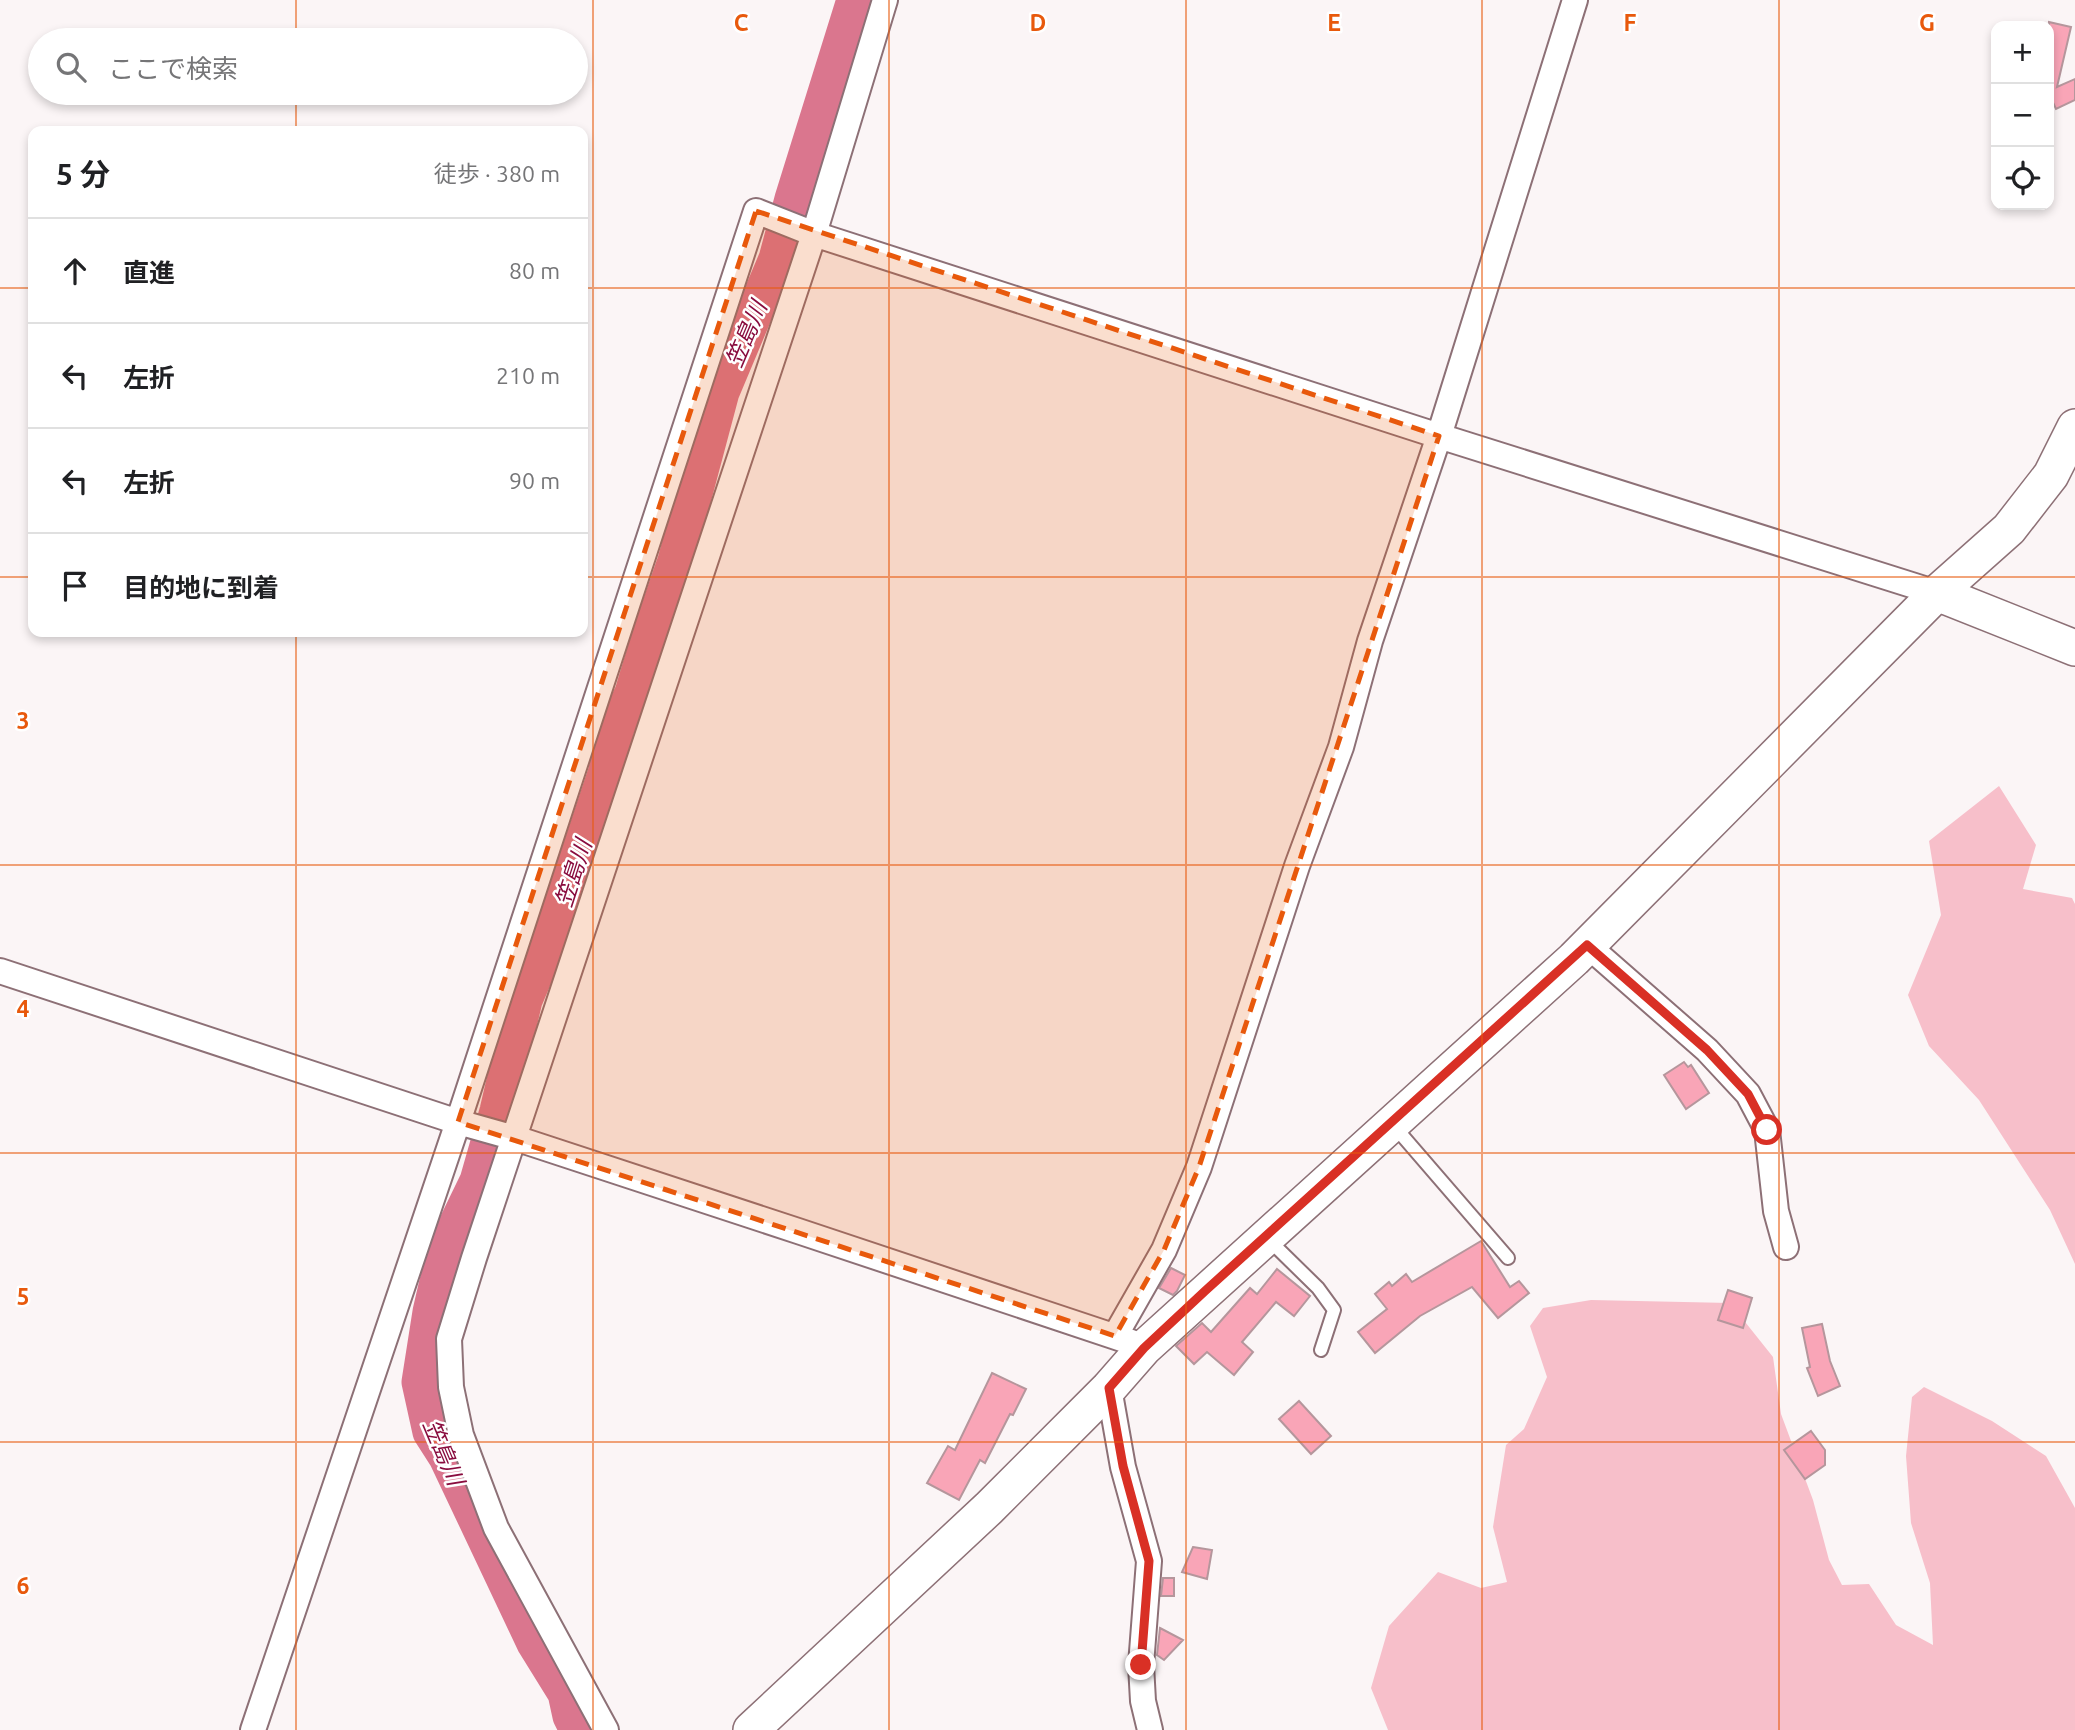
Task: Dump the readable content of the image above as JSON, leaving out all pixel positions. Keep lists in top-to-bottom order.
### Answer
{
  "water": ["笠島川"],
  "page": {
    "map_buttons": ["+", "−"],
    "search": "ここで検索",
    "heading": ["5 分", "徒歩 · 380 m"],
    "list": [
      ["直進", "80 m"],
      ["左折", "210 m"],
      ["左折", "90 m"],
      "目的地に到着"
    ]
  },
  "grid": {
    "columns": [
      "C",
      "D",
      "E",
      "F",
      "G"
    ],
    "rows": [
      "3",
      "4",
      "5",
      "6"
    ]
  }
}
